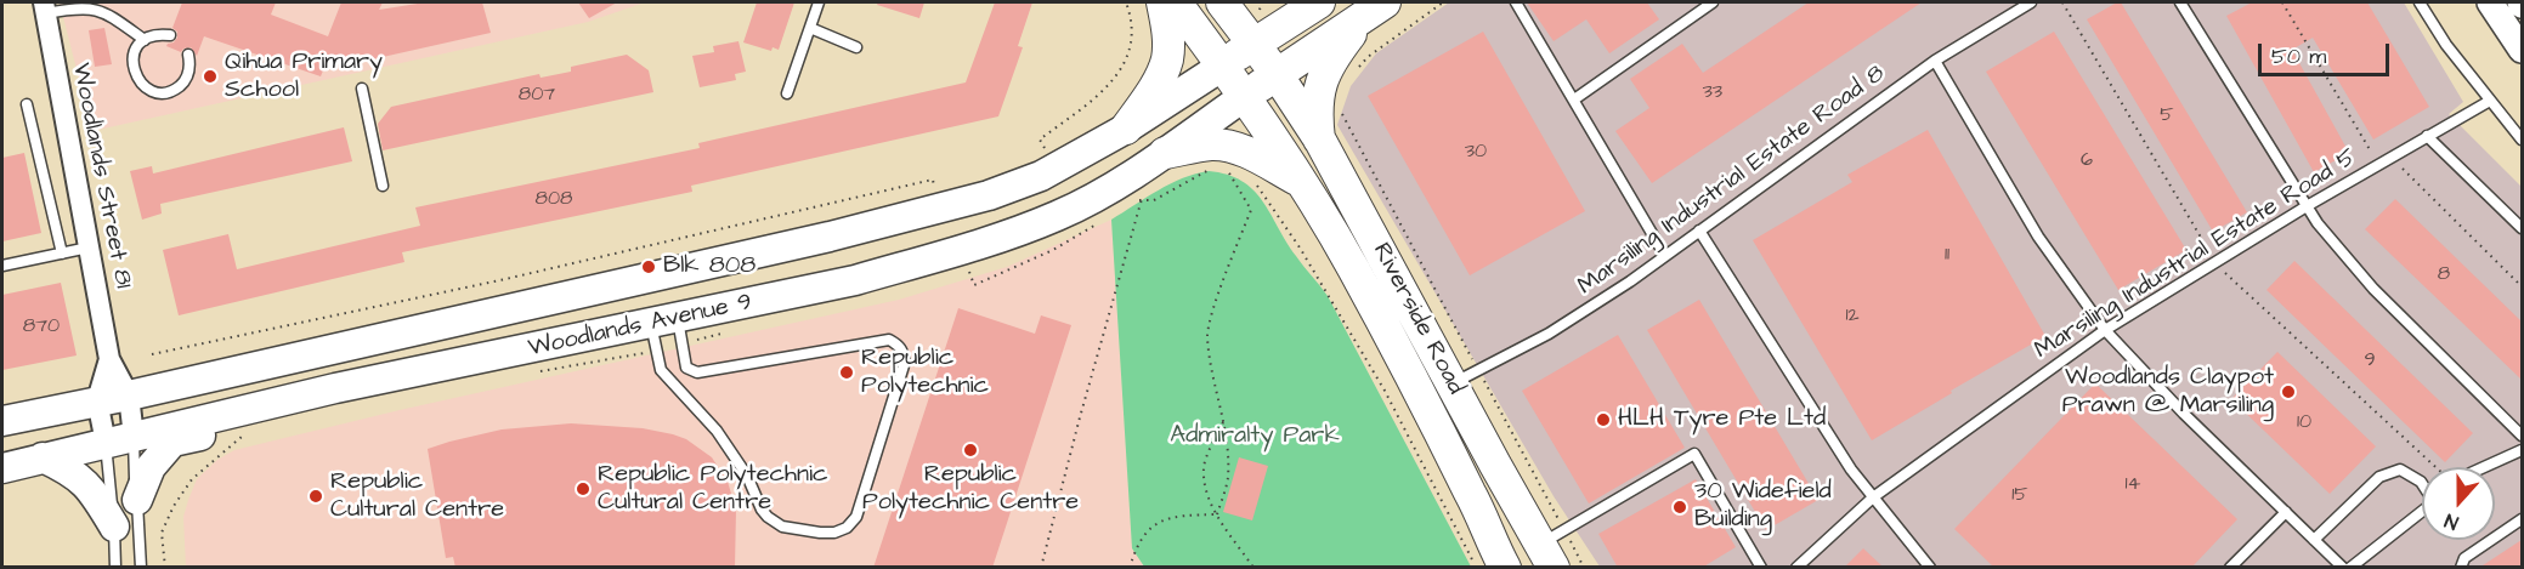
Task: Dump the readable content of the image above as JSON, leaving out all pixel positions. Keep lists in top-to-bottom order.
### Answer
{
  "streets": {
    "main road": ["Riverside Road", "Woodlands Avenue 9"],
    "street": ["Woodlands Street 81"],
    "lane": ["Marsiling Industrial Estate Road 8", "Marsiling Industrial Estate Road 5"]
  },
  "crossings": [
    ["Woodlands Street 81", "Woodlands Avenue 9"],
    ["Marsiling Industrial Estate Road 8", "Riverside Road"],
    ["Riverside Road", "Woodlands Avenue 9"]
  ],
  "parks": ["Admiralty Park"],
  "places": [
    "Qihua Primary School",
    "Blk 808",
    "Republic Polytechnic",
    "Woodlands Claypot Prawn @ Marsiling",
    "HLH Tyre Pte Ltd",
    "Republic Polytechnic Centre",
    "Republic Polytechnic Cultural Centre",
    "Republic Cultural Centre",
    "30 Widefield Building"
  ],
  "house_numbers": [
    "33",
    "807",
    "5",
    "30",
    "6",
    "808",
    "11",
    "8",
    "12",
    "870",
    "9",
    "10",
    "14",
    "15"
  ],
  "scale_bar": "50 m",
  "north": "bottom"
}
